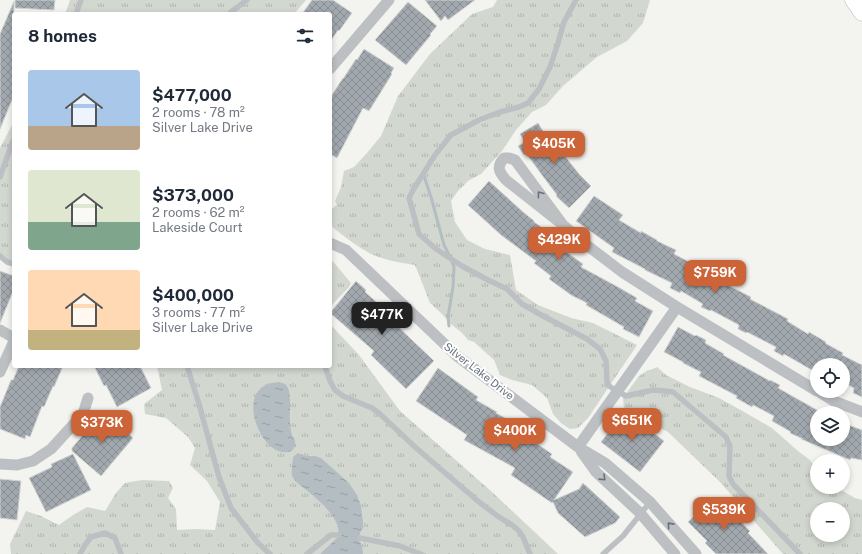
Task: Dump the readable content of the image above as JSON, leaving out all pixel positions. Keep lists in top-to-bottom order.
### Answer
{
  "streets": {
    "street": ["Silver Lake Drive"]
  },
  "page": {
    "heading": "8 homes",
    "list": [
      {
        "name": "$477,000",
        "note": "2 rooms · 78 m² · Silver Lake Drive"
      },
      {
        "name": "$373,000",
        "note": "2 rooms · 62 m² · Lakeside Court"
      },
      {
        "name": "$400,000",
        "note": "3 rooms · 77 m² · Silver Lake Drive"
      }
    ],
    "price": [
      "$405K",
      "$429K",
      "$759K",
      "$477K",
      "$651K",
      "$373K",
      "$400K",
      "$539K"
    ],
    "map_buttons": ["+", "−"]
  }
}
